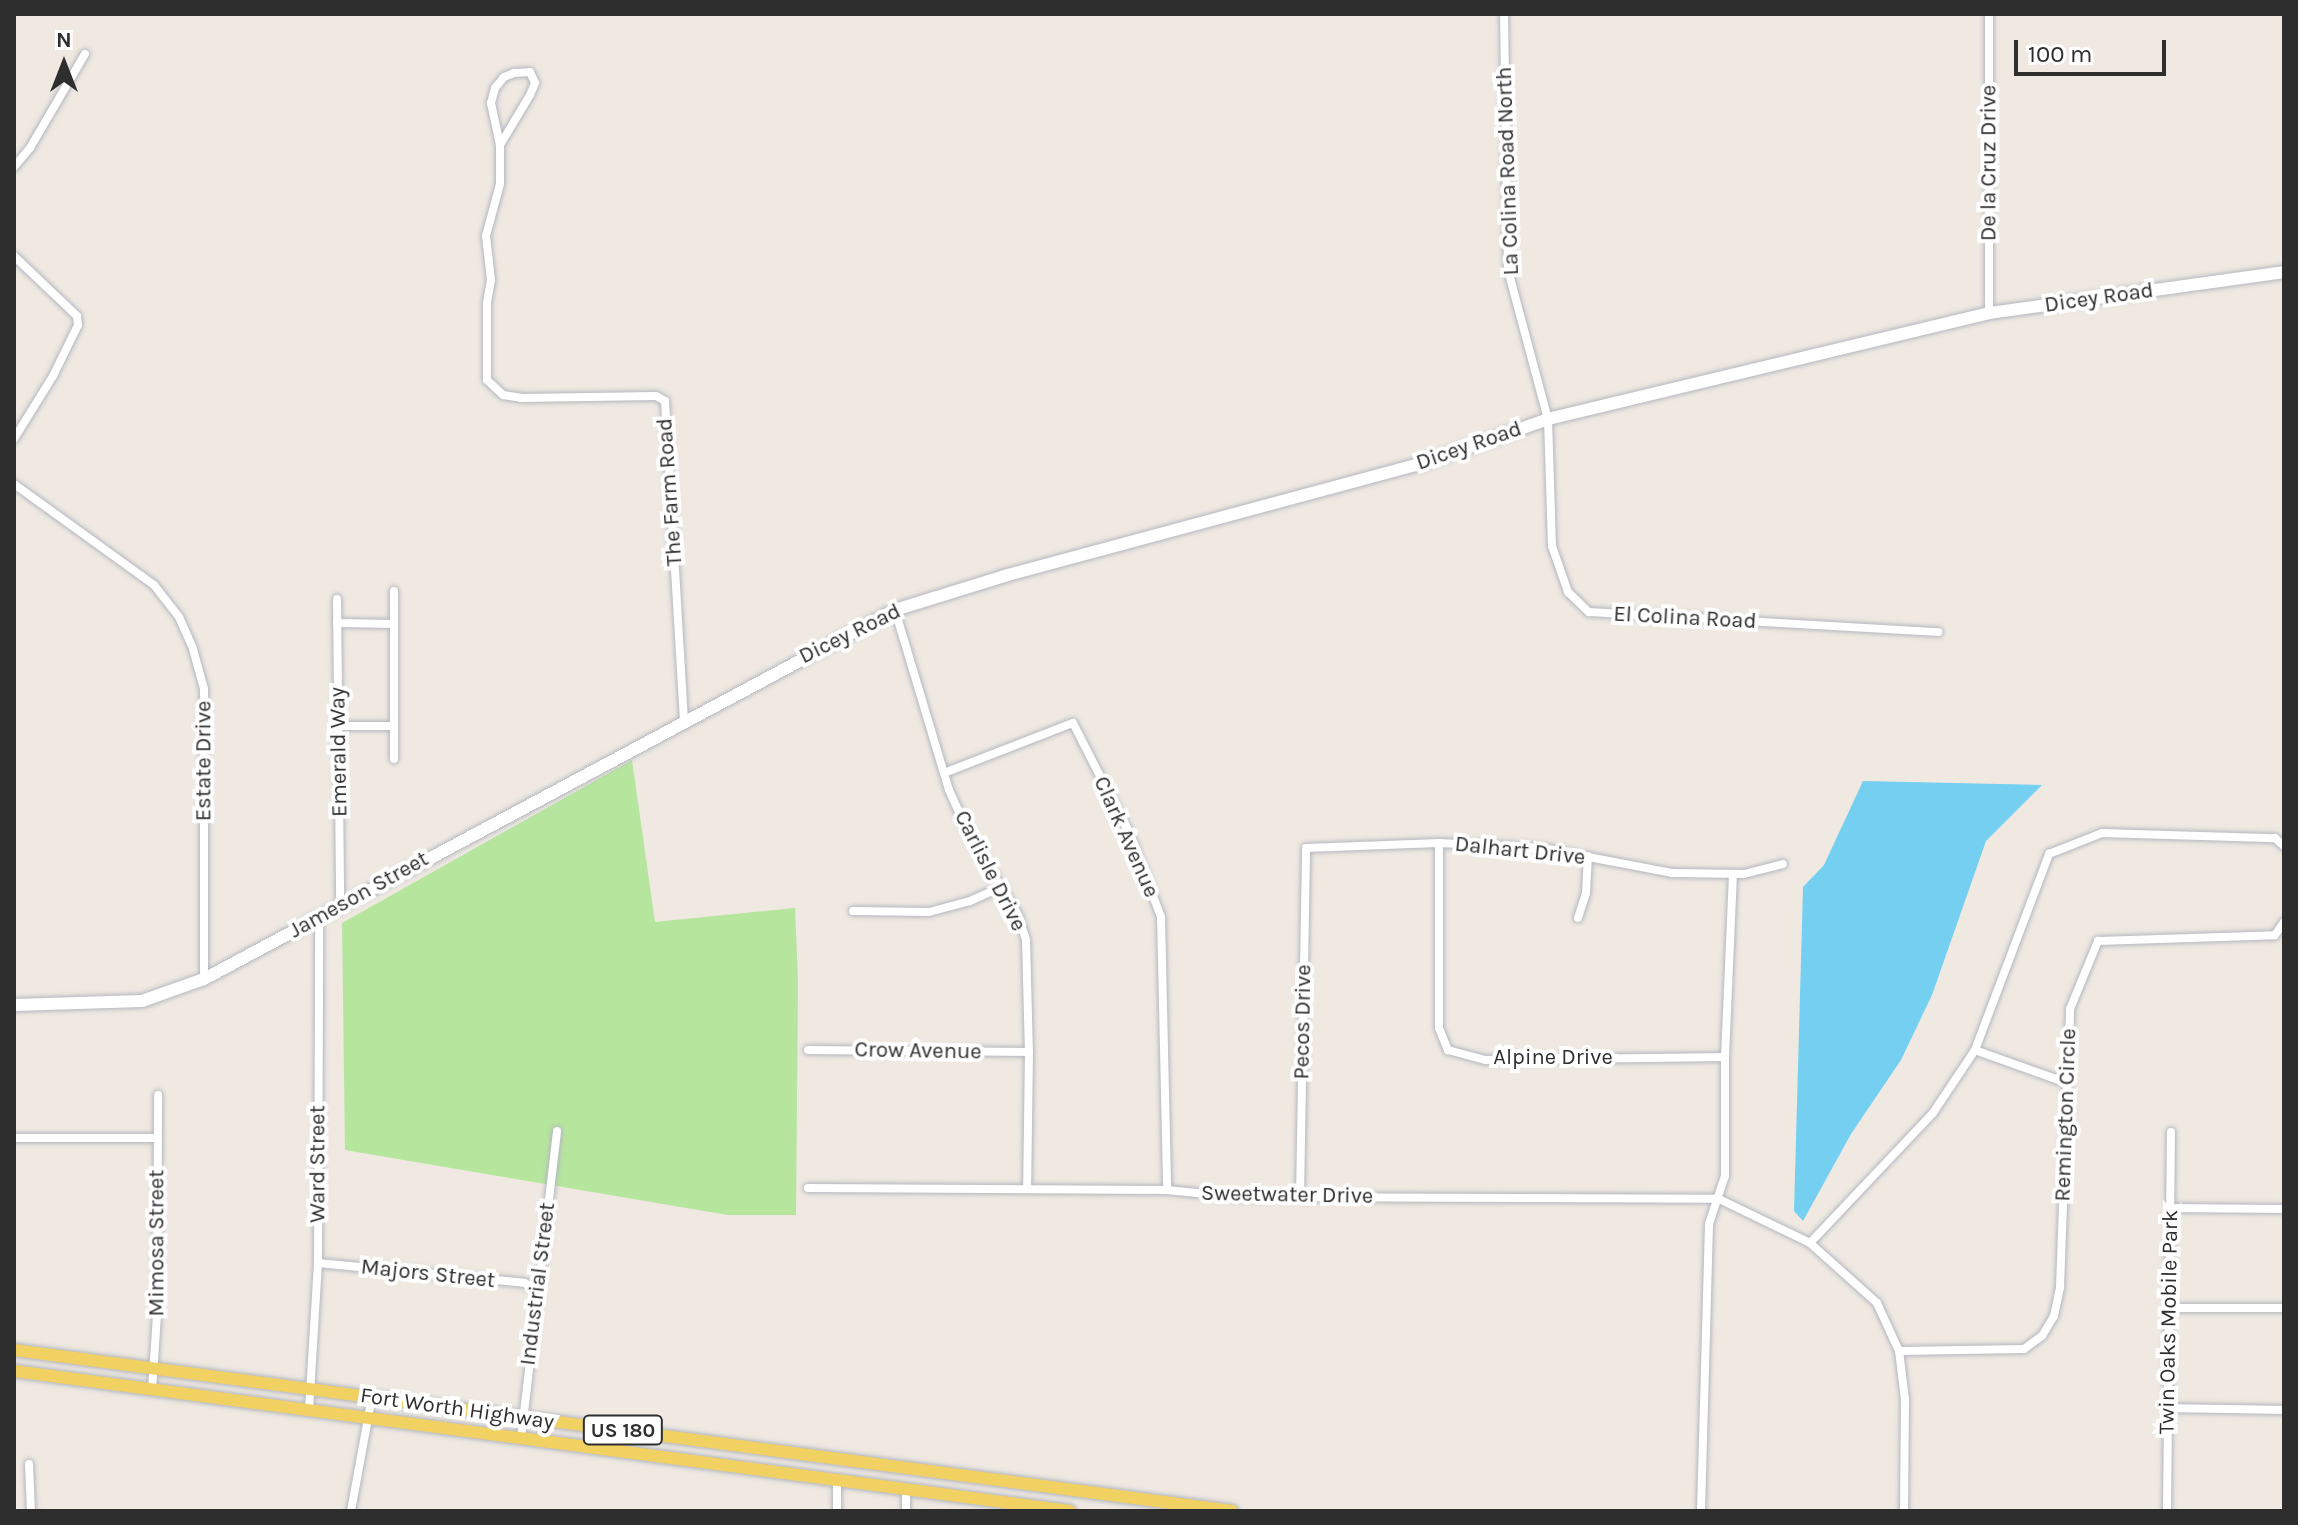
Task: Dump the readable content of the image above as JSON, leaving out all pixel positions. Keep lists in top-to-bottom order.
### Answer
{
  "streets": {
    "main road": ["Fort Worth Highway", "US 180"],
    "street": [
      "De la Cruz Drive",
      "La Colina Road North",
      "Dicey Road",
      "The Farm Road",
      "El Colina Road",
      "Emerald Way",
      "Estate Drive",
      "Clark Avenue",
      "Dalhart Drive",
      "Carlisle Drive",
      "Jameson Street",
      "Pecos Drive",
      "Crow Avenue",
      "Alpine Drive",
      "Remington Circle",
      "Ward Street",
      "Sweetwater Drive",
      "Mimosa Street",
      "Majors Street",
      "Industrial Street",
      "Twin Oaks Mobile Park"
    ]
  },
  "crossings": [
    ["De la Cruz Drive", "Dicey Road"],
    ["La Colina Road North", "Dicey Road"],
    ["La Colina Road North", "El Colina Road"],
    ["Dicey Road", "The Farm Road"],
    ["Dicey Road", "El Colina Road"],
    ["Dicey Road", "Carlisle Drive"],
    ["Dicey Road", "Jameson Street"],
    ["The Farm Road", "Jameson Street"],
    ["Emerald Way", "Jameson Street"],
    ["Estate Drive", "Jameson Street"],
    ["Clark Avenue", "Carlisle Drive"],
    ["Clark Avenue", "Sweetwater Drive"],
    ["Dalhart Drive", "Pecos Drive"],
    ["Dalhart Drive", "Alpine Drive"],
    ["Carlisle Drive", "Crow Avenue"],
    ["Carlisle Drive", "Sweetwater Drive"],
    ["Jameson Street", "Ward Street"],
    ["Pecos Drive", "Sweetwater Drive"],
    ["Remington Circle", "Sweetwater Drive"],
    ["Ward Street", "Majors Street"],
    ["Ward Street", "Fort Worth Highway"],
    ["Mimosa Street", "Fort Worth Highway"],
    ["Majors Street", "Industrial Street"],
    ["Industrial Street", "Fort Worth Highway"]
  ],
  "scale_bar": "100 m",
  "north": "top"
}
